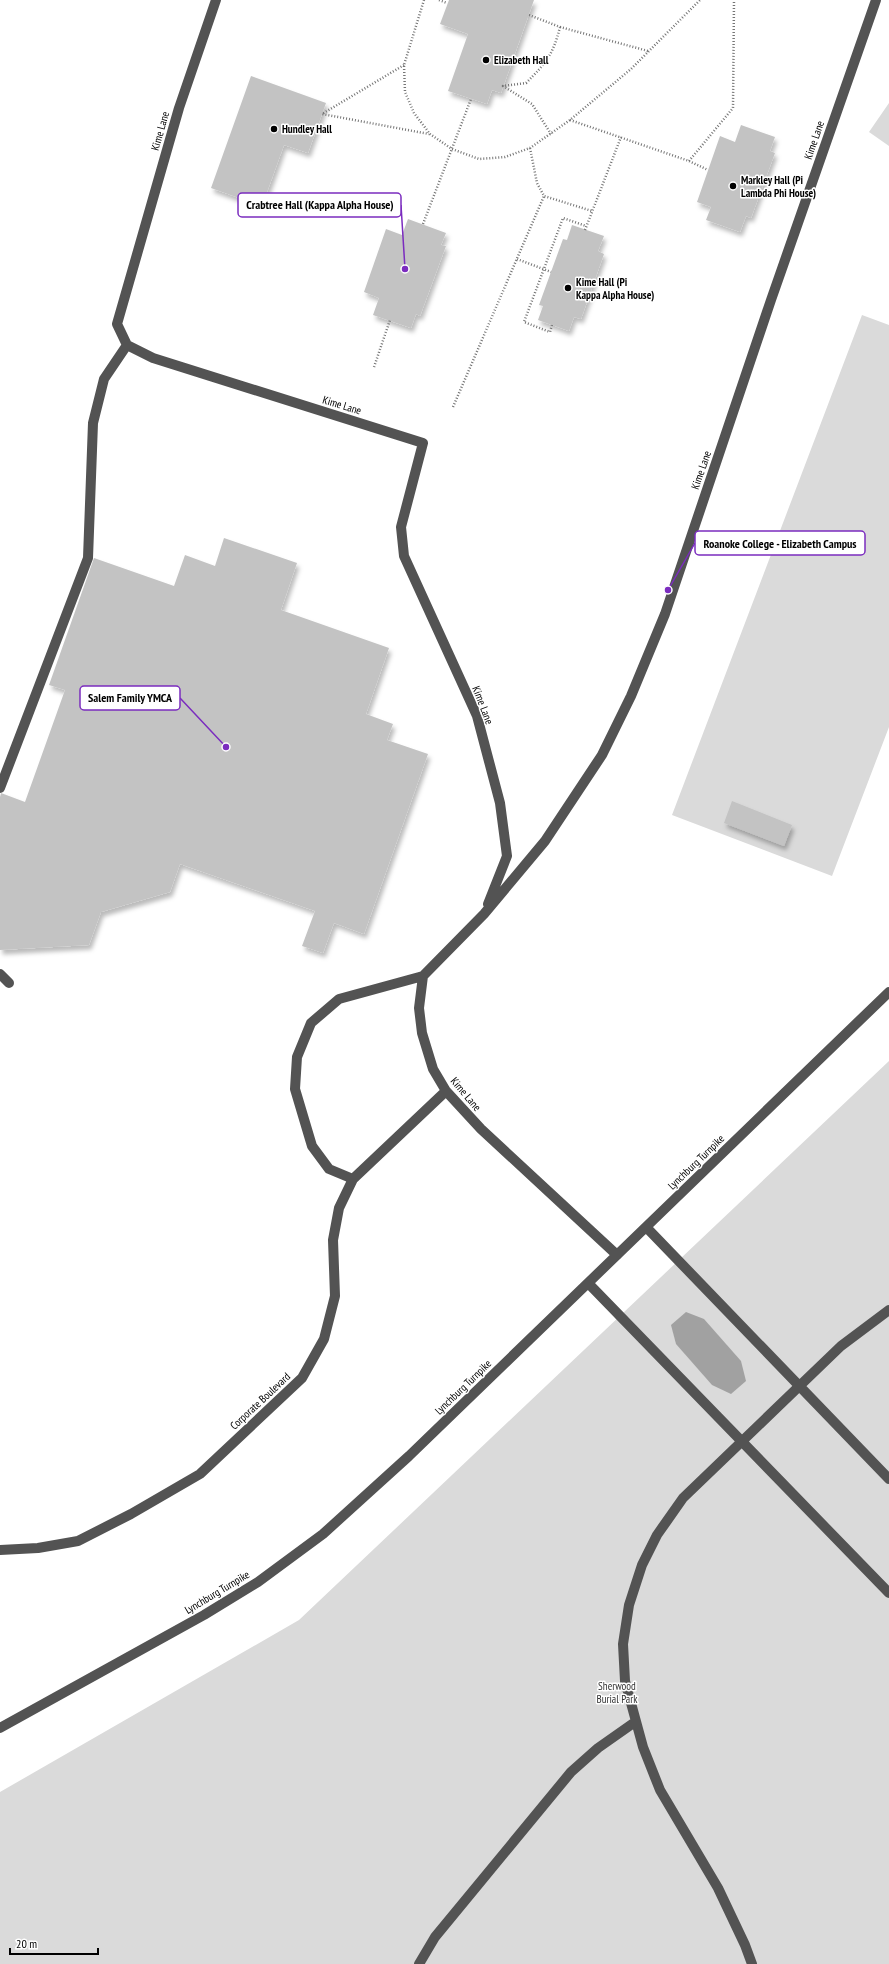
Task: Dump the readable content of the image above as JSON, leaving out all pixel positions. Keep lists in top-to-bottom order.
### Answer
{
  "streets": {
    "street": ["Kime Lane", "Lynchburg Turnpike", "Corporate Boulevard"]
  },
  "crossings": [
    ["Kime Lane", "Lynchburg Turnpike"],
    ["Kime Lane", "Corporate Boulevard"]
  ],
  "parks": ["Sherwood Burial Park"],
  "places": [
    "Elizabeth Hall",
    "Hundley Hall",
    "Markley Hall (Pi Lambda Phi House)",
    "Crabtree Hall (Kappa Alpha House)",
    "Kime Hall (Pi Kappa Alpha House)",
    "Roanoke College - Elizabeth Campus",
    "Salem Family YMCA"
  ],
  "scale_bar": "20 m"
}
